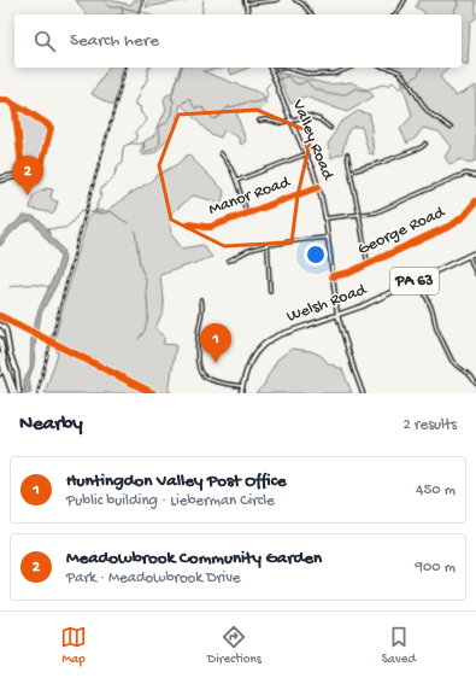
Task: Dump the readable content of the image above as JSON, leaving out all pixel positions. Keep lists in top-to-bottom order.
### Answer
{
  "streets": {
    "main road": ["Valley Road", "PA 63", "Welsh Road"],
    "street": ["Manor Road", "George Road"]
  },
  "crossings": [
    ["Valley Road", "Manor Road"],
    ["Valley Road", "George Road"],
    ["Valley Road", "Welsh Road"]
  ],
  "page": {
    "search": "Search here",
    "pins": ["2", "1"],
    "heading": ["Nearby", "2 results"],
    "list": [
      {
        "mark": "1",
        "name": "Huntingdon Valley Post Office",
        "note": "Public building · Lieberman Circle",
        "value": "450 m"
      },
      {
        "mark": "2",
        "name": "Meadowbrook Community Garden",
        "note": "Park · Meadowbrook Drive",
        "value": "900 m"
      }
    ],
    "nav": ["Map", "Directions", "Saved"]
  }
}
